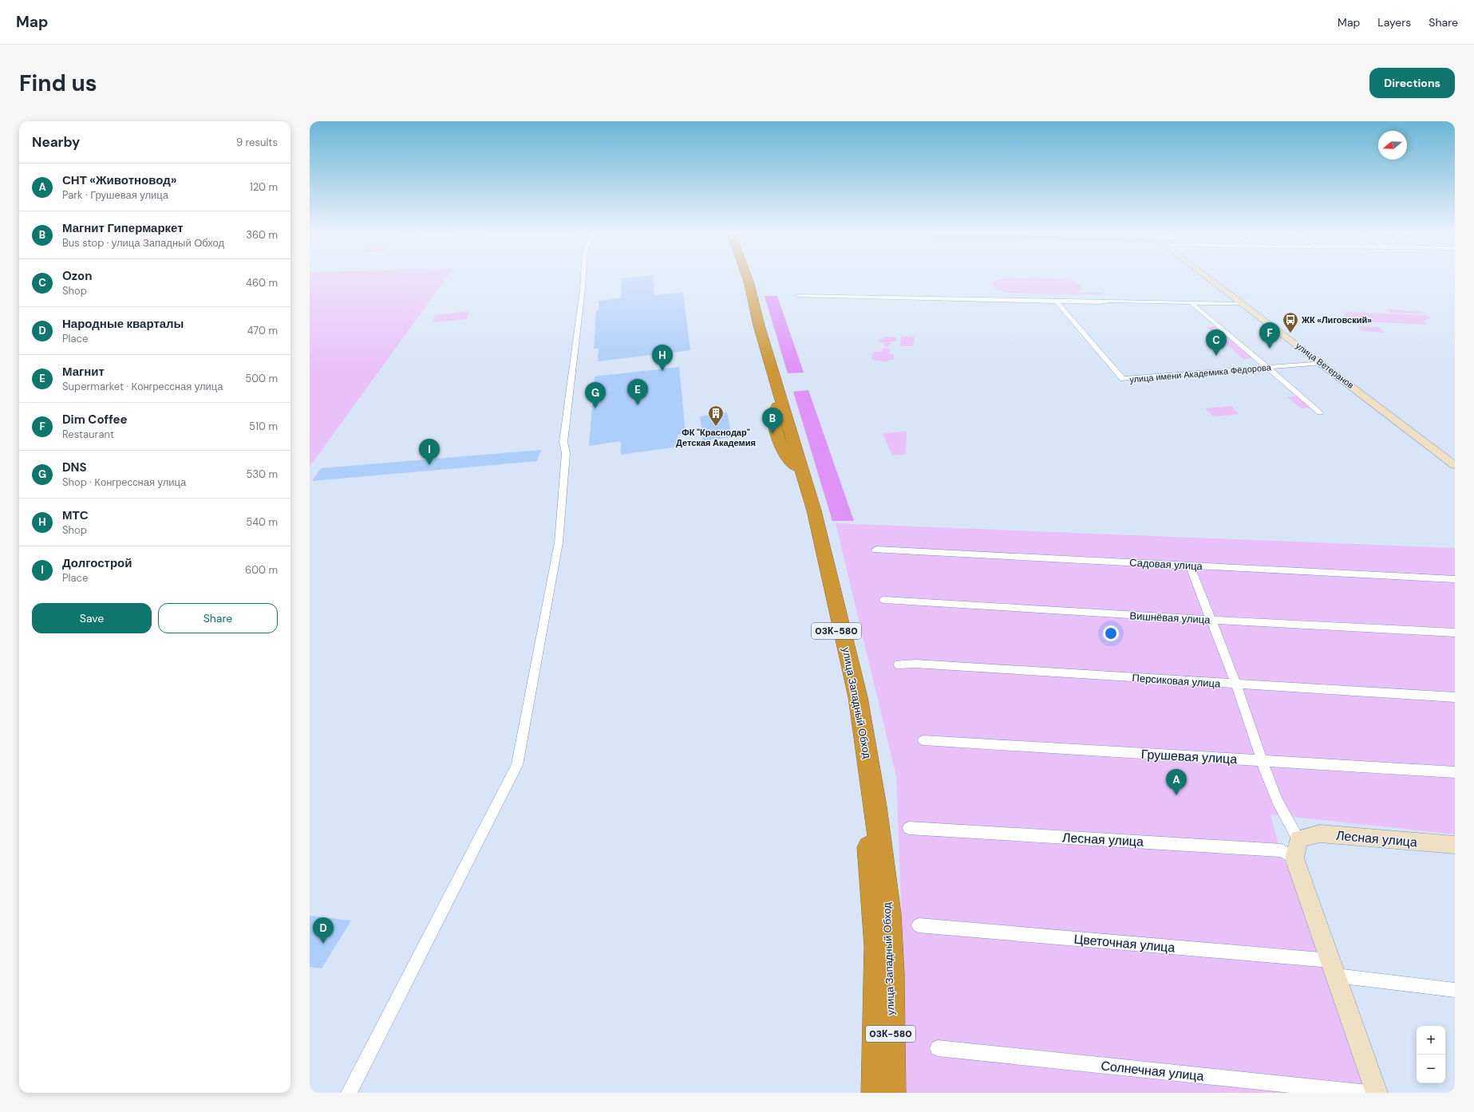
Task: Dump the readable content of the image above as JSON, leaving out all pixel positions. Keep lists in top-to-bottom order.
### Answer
{
  "streets": {
    "highway": ["03К-580", "улица Западный Обход"],
    "street": [
      "улица Ветеранов",
      "улица имени Академика Фёдорова",
      "Садовая улица",
      "Вишнёвая улица",
      "Персиковая улица",
      "Грушевая улица",
      "Лесная улица",
      "Цветочная улица",
      "Солнечная улица"
    ]
  },
  "crossings": [
    ["улица Ветеранов", "улица имени Академика Фёдорова"]
  ],
  "places": {
    "bus stop": ["ЖК «Лиговский»"],
    "building": ["ФК \"Краснодар\" Детская Академия"]
  },
  "north": "left",
  "page": {
    "header": "Map",
    "nav": ["Map", "Layers", "Share"],
    "buttons": [
      "Directions",
      ["Save", "Share"]
    ],
    "title": "Find us",
    "heading": ["Nearby", "9 results"],
    "list": [
      {
        "mark": "A",
        "name": "СНТ «Животновод»",
        "note": "Park · Грушевая улица",
        "value": "120 m"
      },
      {
        "mark": "B",
        "name": "Магнит Гипермаркет",
        "note": "Bus stop · улица Западный Обход",
        "value": "360 m"
      },
      {
        "mark": "C",
        "name": "Ozon",
        "note": "Shop",
        "value": "460 m"
      },
      {
        "mark": "D",
        "name": "Народные кварталы",
        "note": "Place",
        "value": "470 m"
      },
      {
        "mark": "E",
        "name": "Магнит",
        "note": "Supermarket · Конгрессная улица",
        "value": "500 m"
      },
      {
        "mark": "F",
        "name": "Dim Coffee",
        "note": "Restaurant",
        "value": "510 m"
      },
      {
        "mark": "G",
        "name": "DNS",
        "note": "Shop · Конгрессная улица",
        "value": "530 m"
      },
      {
        "mark": "H",
        "name": "МТС",
        "note": "Shop",
        "value": "540 m"
      },
      {
        "mark": "I",
        "name": "Долгострой",
        "note": "Place",
        "value": "600 m"
      }
    ],
    "pins": [
      "F",
      "C",
      "H",
      "E",
      "G",
      "B",
      "I",
      "A",
      "D"
    ],
    "map_buttons": ["+", "−"]
  }
}
